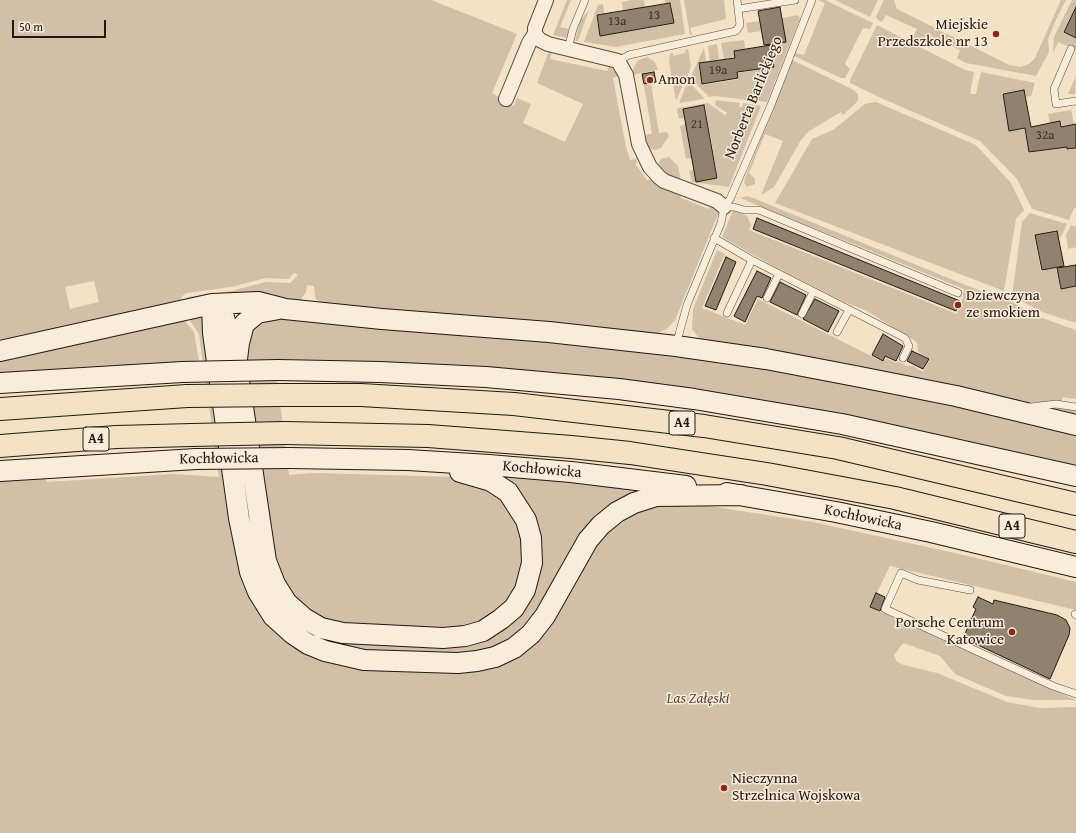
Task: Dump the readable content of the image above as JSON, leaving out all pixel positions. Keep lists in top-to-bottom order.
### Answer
{
  "streets": {
    "highway": ["A4"],
    "main road": ["Kochłowicka"],
    "lane": ["Norberta Barlickiego"]
  },
  "parks": ["Las Załęski"],
  "places": [
    "Miejskie Przedszkole nr 13",
    "Amon",
    "Dziewczyna ze smokiem",
    "Porsche Centrum Katowice",
    "Nieczynna Strzelnica Wojskowa"
  ],
  "house_numbers": [
    "13",
    "13a",
    "19a",
    "21",
    "32a"
  ],
  "scale_bar": "50 m"
}
